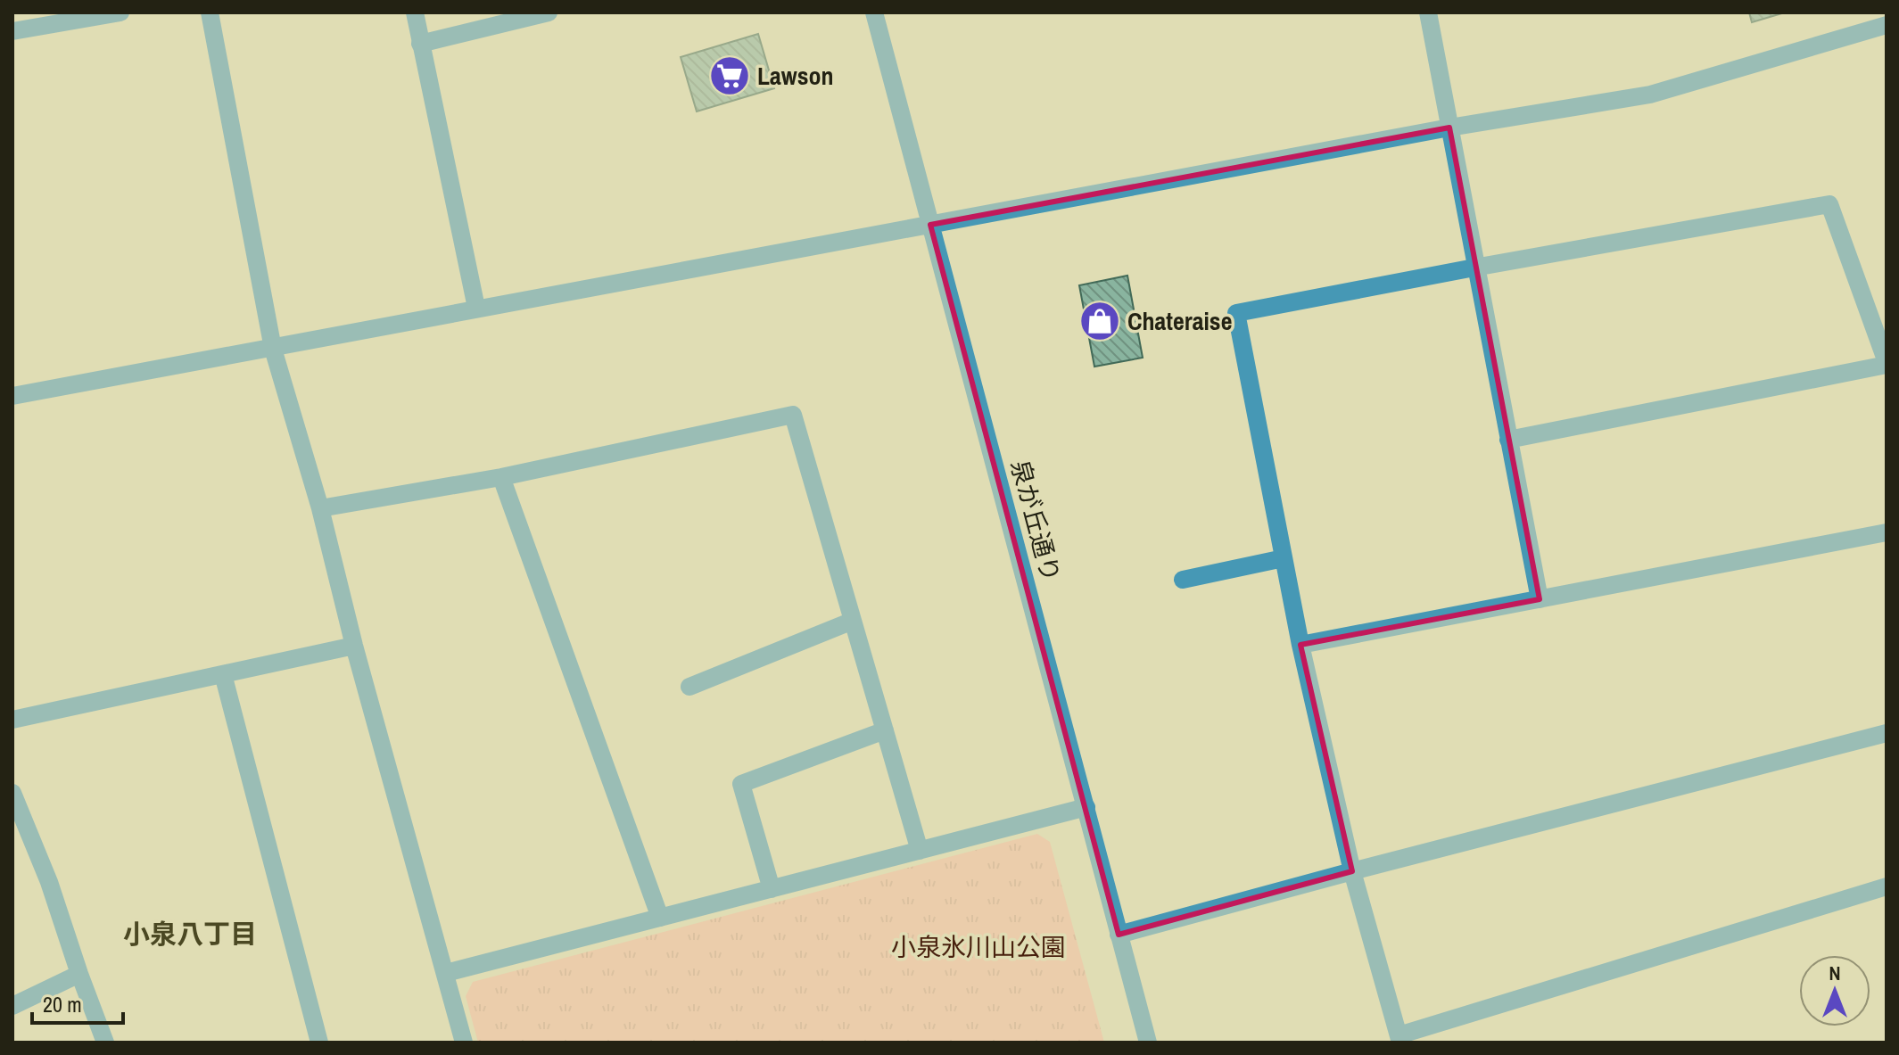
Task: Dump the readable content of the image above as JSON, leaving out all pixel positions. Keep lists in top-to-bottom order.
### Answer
{
  "streets": {
    "street": ["泉が丘通り"]
  },
  "districts": ["小泉八丁目"],
  "parks": ["小泉氷川山公園"],
  "places": {
    "supermarket": ["Lawson"],
    "shop": ["Chateraise"]
  },
  "scale_bar": "20 m",
  "north": "top"
}
